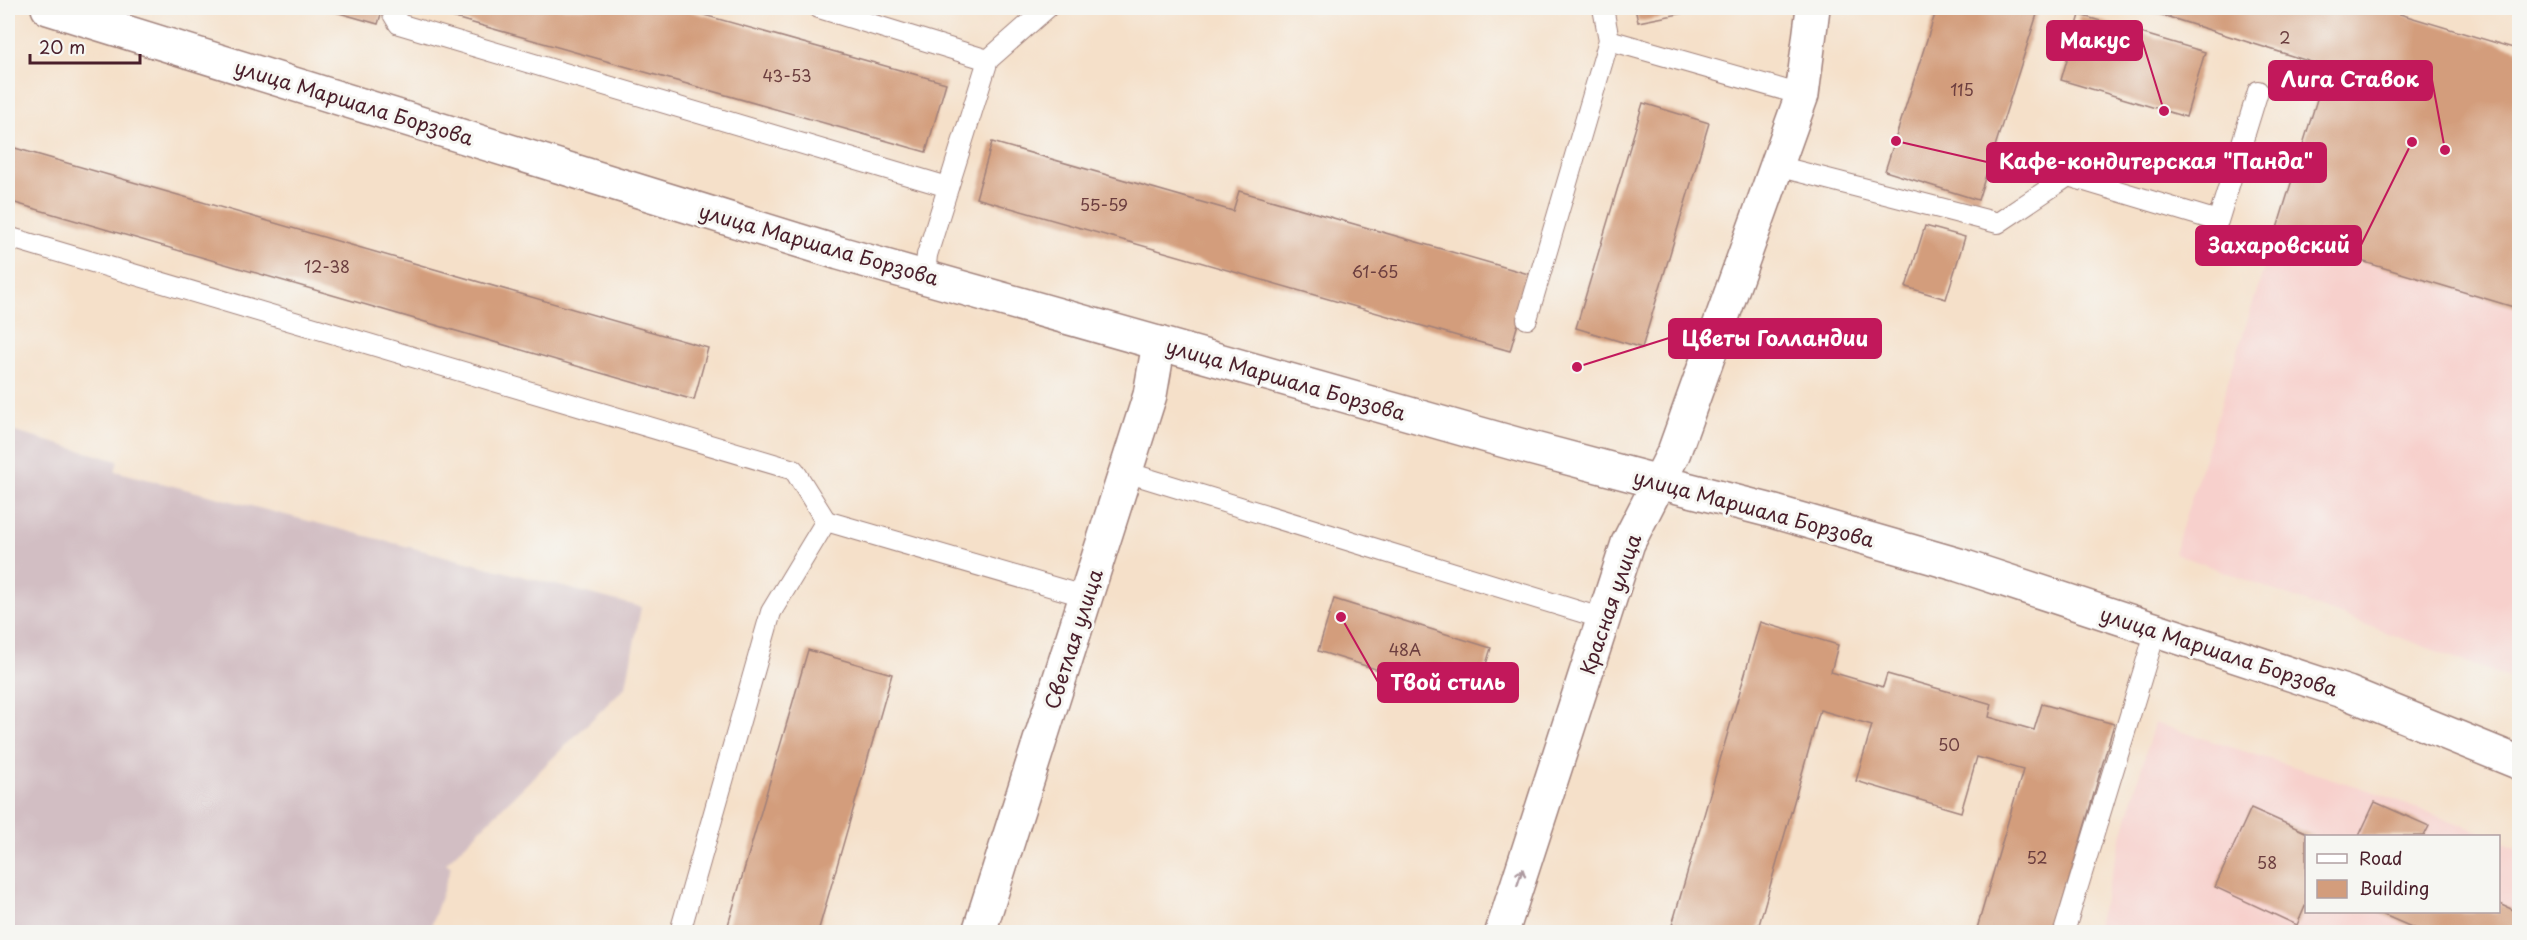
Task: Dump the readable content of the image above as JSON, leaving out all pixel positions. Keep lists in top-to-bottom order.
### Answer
{
  "streets": {
    "main road": ["улица Маршала Борзова", "Красная улица", "Светлая улица"]
  },
  "crossings": [
    ["улица Маршала Борзова", "Красная улица"],
    ["улица Маршала Борзова", "Светлая улица"]
  ],
  "places": [
    "Макус",
    "Кафе-кондитерская \"Панда\"",
    "Захаровский",
    "Лига Ставок",
    "Цветы Голландии",
    "Твой стиль"
  ],
  "house_numbers": [
    "2",
    "43-53",
    "115",
    "55-59",
    "12-38",
    "61-65",
    "48А",
    "50",
    "52",
    "58"
  ],
  "legend": ["Road", "Building"],
  "scale_bar": "20 m"
}
